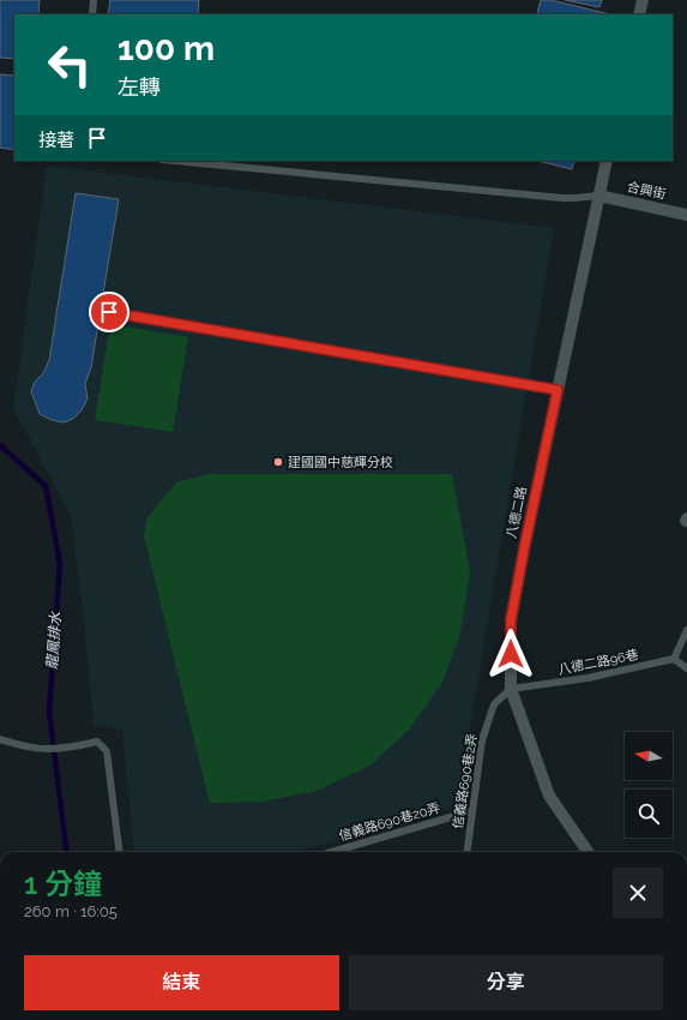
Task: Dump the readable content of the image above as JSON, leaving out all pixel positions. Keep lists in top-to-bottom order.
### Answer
{
  "streets": {
    "street": ["合興街", "八德二路"],
    "lane": ["八德二路96巷", "信義路690巷2弄", "信義路690巷20弄"]
  },
  "crossings": [
    ["合興街", "八德二路"],
    ["八德二路", "八德二路96巷"],
    ["八德二路", "信義路690巷2弄"],
    ["八德二路96巷", "信義路690巷2弄"],
    ["信義路690巷2弄", "信義路690巷20弄"]
  ],
  "water": ["龍鳳排水"],
  "places": ["建國國中慈輝分校"],
  "north": "left",
  "page": {
    "turn": ["100 m", "左轉"],
    "then": "接著",
    "heading": ["1 分鐘", "260 m · 16:05"],
    "buttons": ["結束", "分享"]
  }
}
